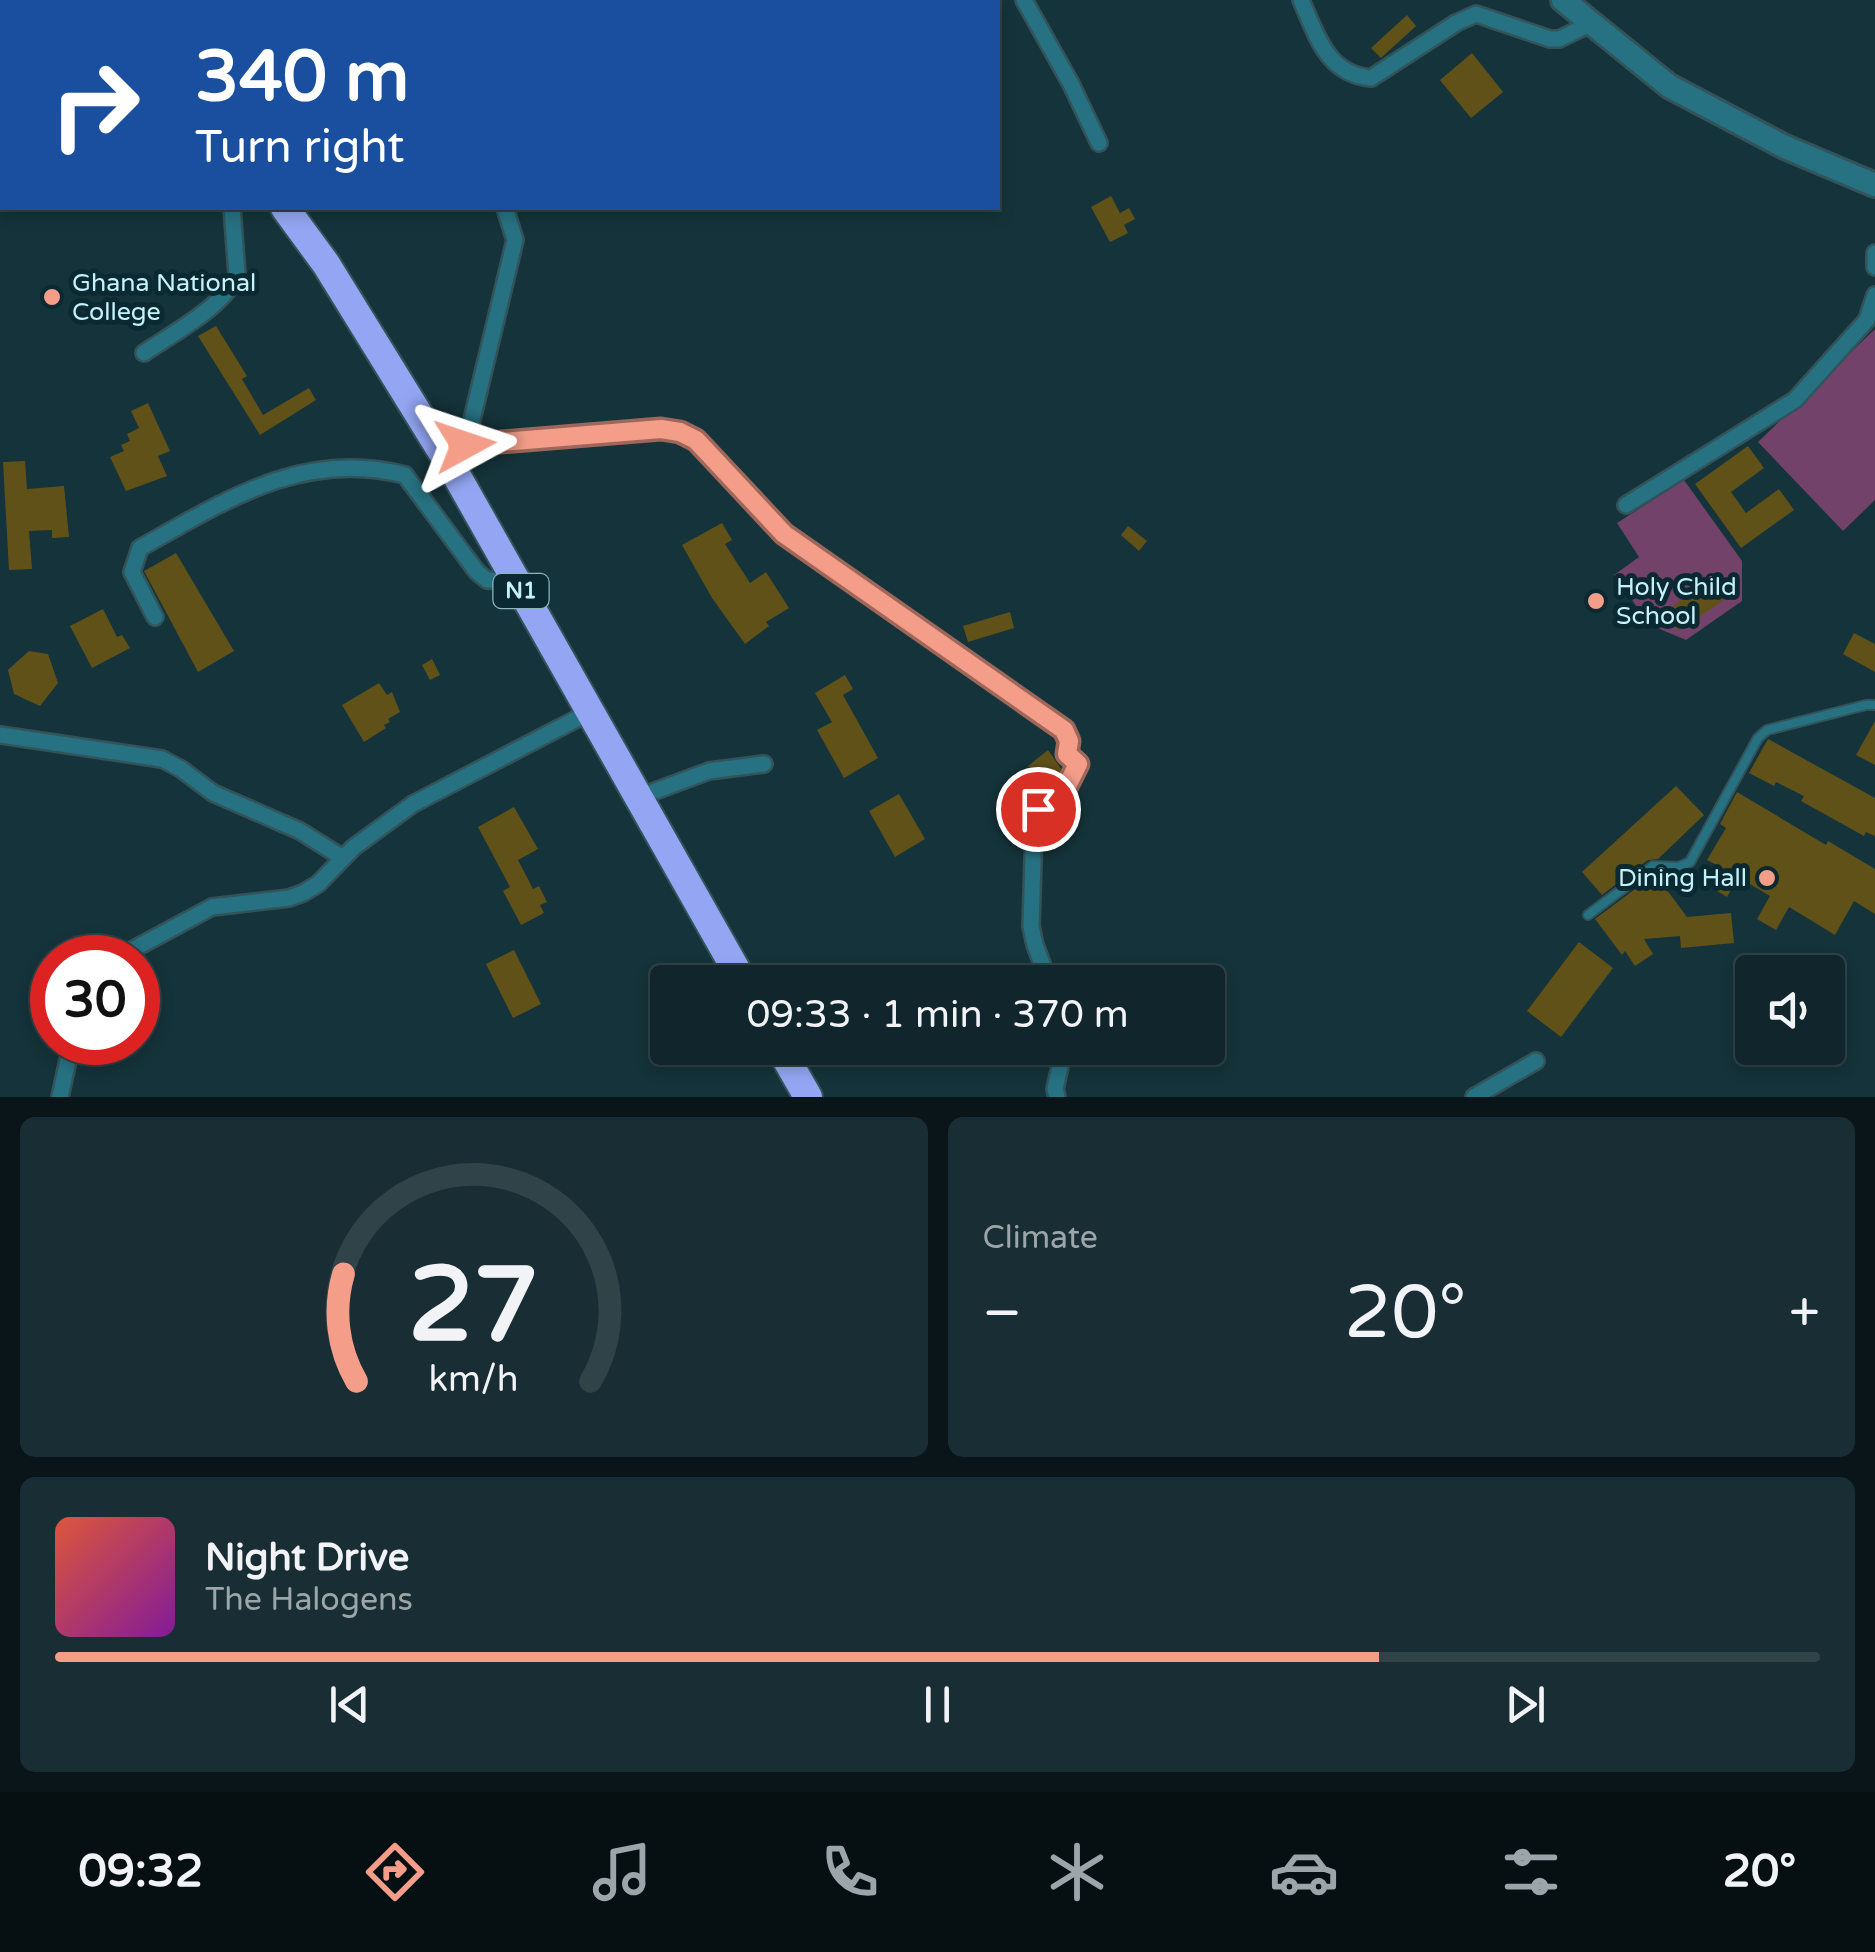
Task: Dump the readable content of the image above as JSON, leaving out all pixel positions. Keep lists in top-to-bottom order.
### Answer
{
  "streets": {
    "highway": ["N1"]
  },
  "places": ["Ghana National College", "Holy Child School", "Dining Hall"],
  "page": {
    "turn": ["340 m", "Turn right"],
    "limit": "30",
    "trip": "09:33 · 1 min · 370 m",
    "tile": "Climate",
    "heat": ["−", "20°", "+"],
    "song": ["Night Drive", "The Halogens"],
    "tabs": ["09:32", "20°"],
    "gauge": ["27", "km/h"]
  }
}
